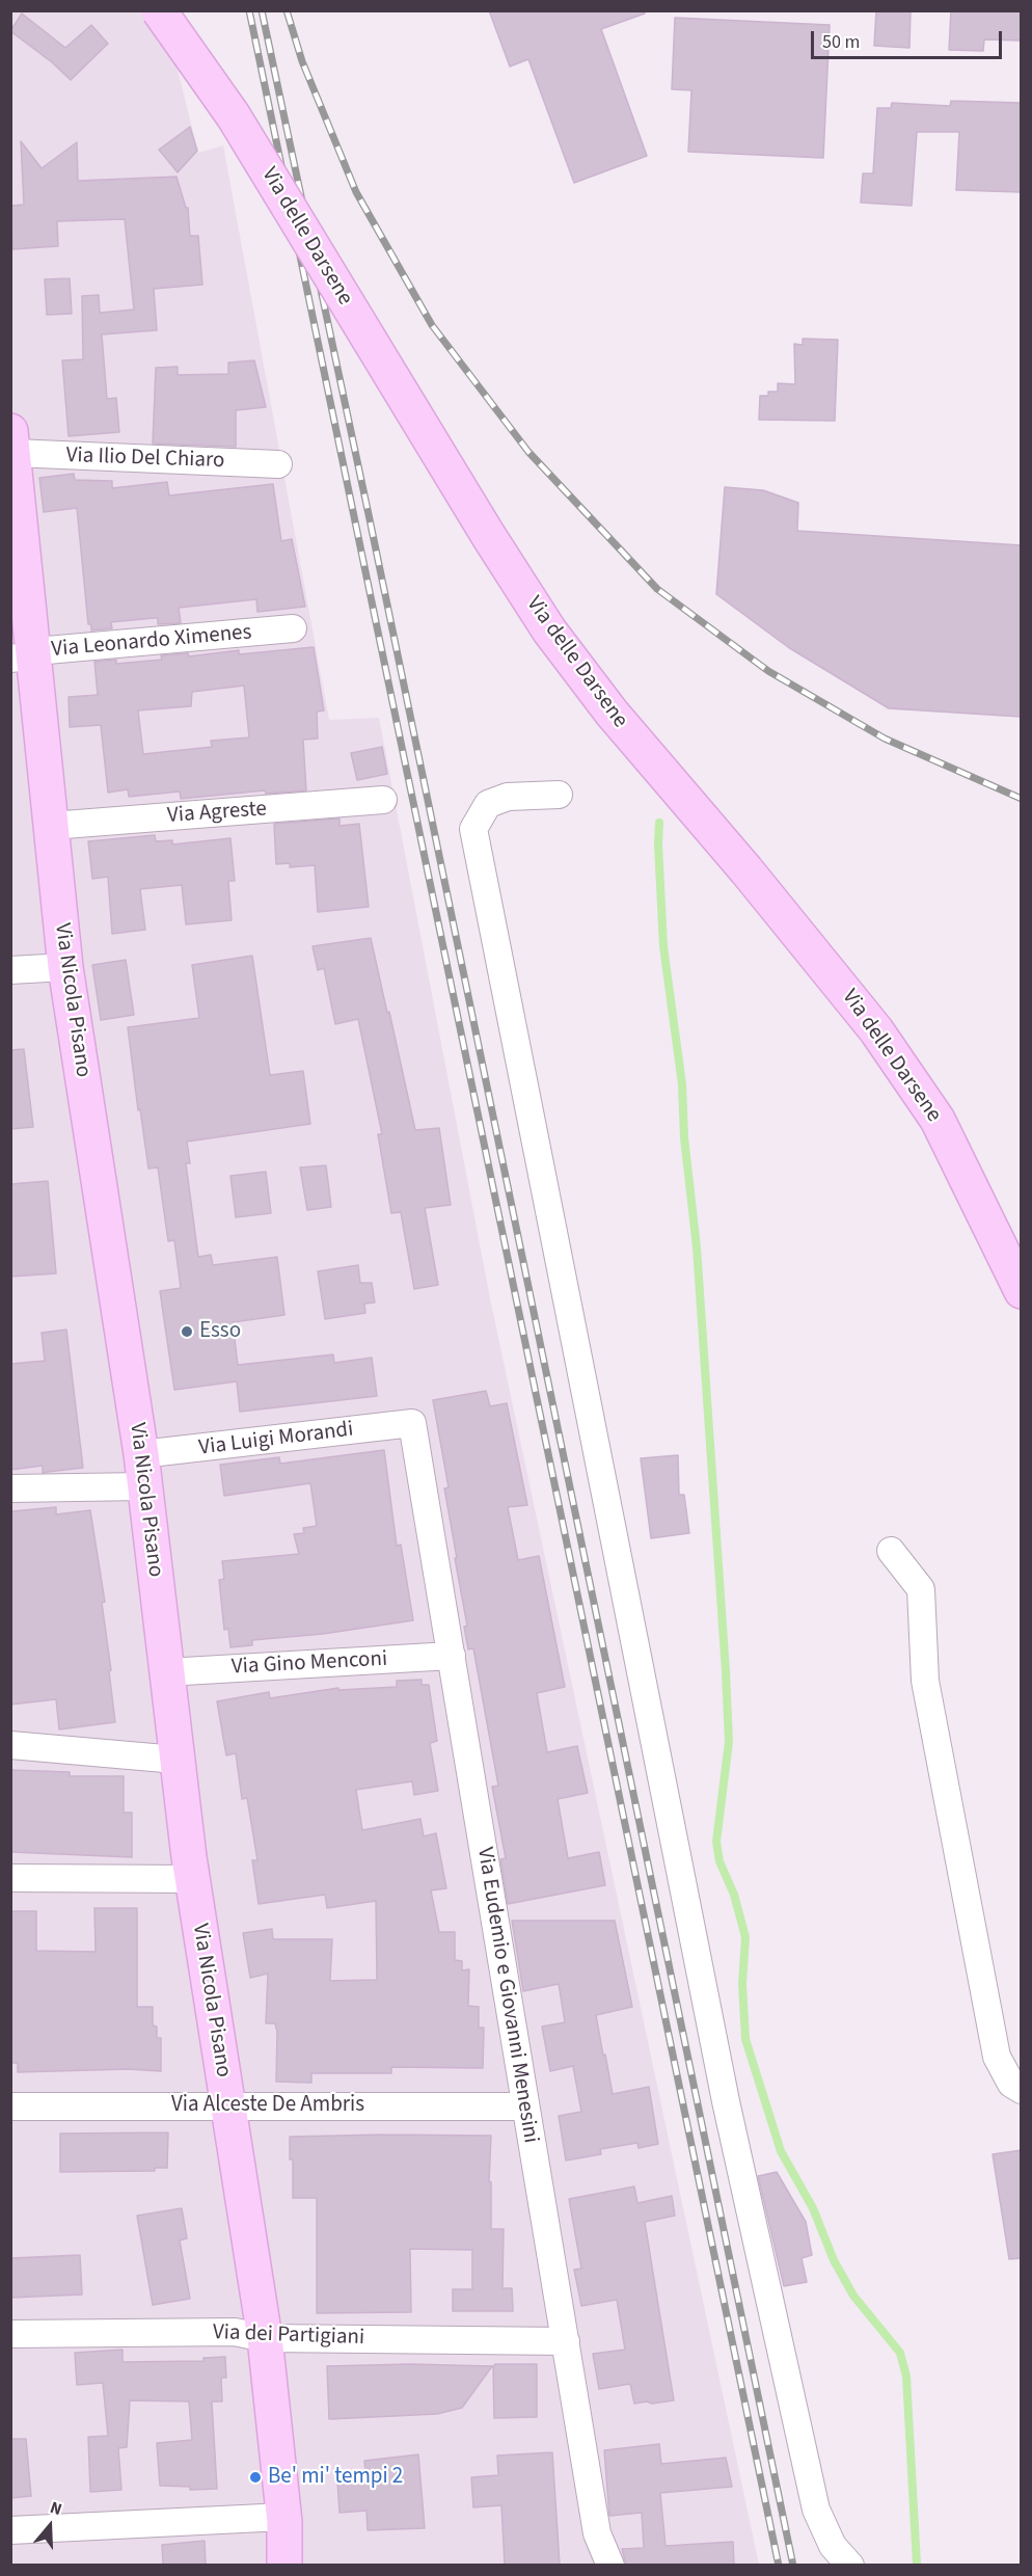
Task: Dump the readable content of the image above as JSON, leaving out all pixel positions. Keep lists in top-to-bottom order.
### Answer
{
  "streets": {
    "street": [
      "Via delle Darsene",
      "Via Ilio Del Chiaro",
      "Via Leonardo Ximenes",
      "Via Agreste",
      "Via Nicola Pisano",
      "Via Luigi Morandi",
      "Via Gino Menconi",
      "Via Eudemio e Giovanni Menesini",
      "Via Alceste De Ambris",
      "Via dei Partigiani"
    ]
  },
  "crossings": [
    ["Via Ilio Del Chiaro", "Via Nicola Pisano"],
    ["Via Leonardo Ximenes", "Via Nicola Pisano"],
    ["Via Agreste", "Via Nicola Pisano"],
    ["Via Nicola Pisano", "Via Luigi Morandi"],
    ["Via Nicola Pisano", "Via Gino Menconi"],
    ["Via Nicola Pisano", "Via Alceste De Ambris"],
    ["Via Nicola Pisano", "Via dei Partigiani"],
    ["Via Luigi Morandi", "Via Eudemio e Giovanni Menesini"],
    ["Via Gino Menconi", "Via Eudemio e Giovanni Menesini"],
    ["Via Eudemio e Giovanni Menesini", "Via Alceste De Ambris"],
    ["Via Eudemio e Giovanni Menesini", "Via dei Partigiani"]
  ],
  "places": ["Esso", "Be' mi' tempi 2"],
  "scale_bar": "50 m",
  "north": "top"
}
